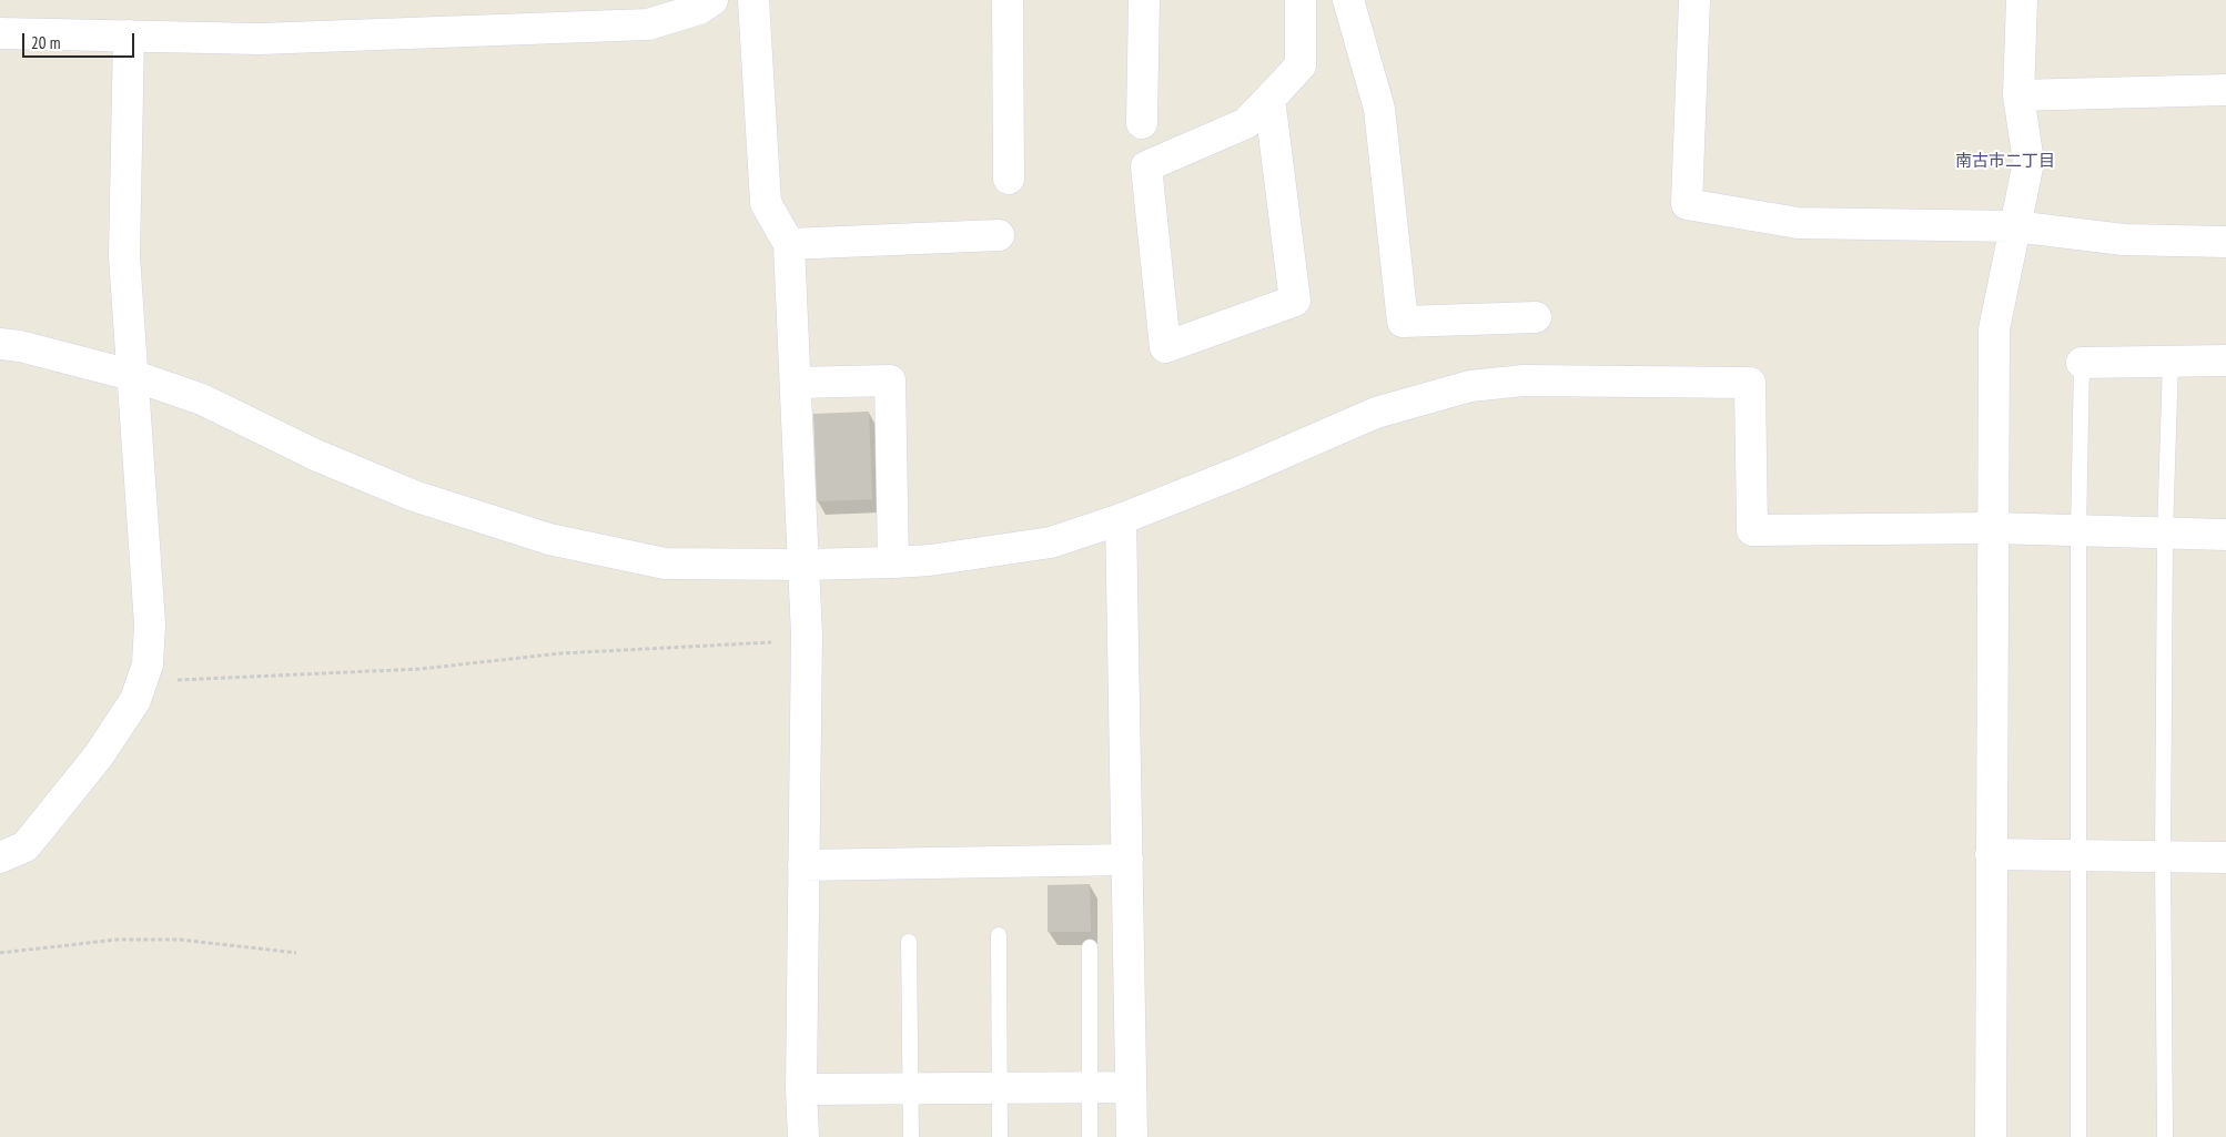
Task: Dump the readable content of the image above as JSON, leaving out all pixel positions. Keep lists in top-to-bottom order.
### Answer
{
  "districts": ["南古市二丁目"],
  "scale_bar": "20 m"
}
